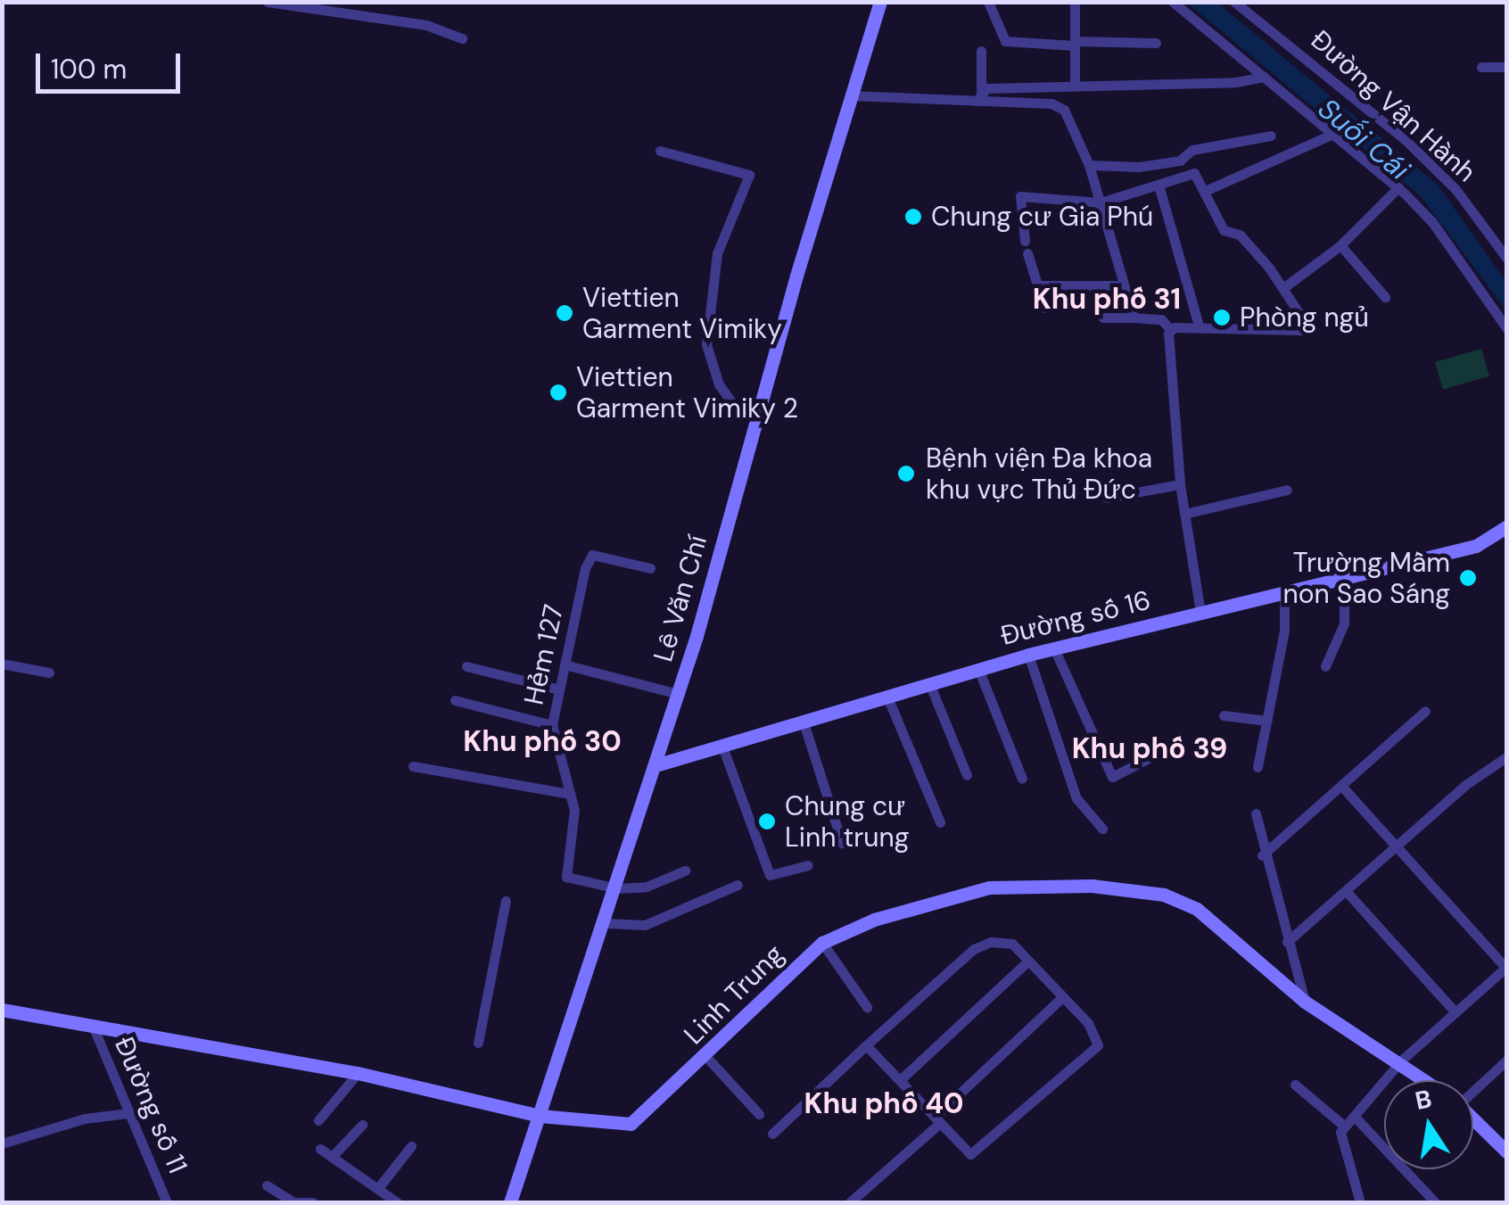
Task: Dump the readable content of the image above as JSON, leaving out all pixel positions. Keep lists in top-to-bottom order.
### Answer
{
  "streets": {
    "street": [
      "Đường Vận Hành",
      "Lê Văn Chí",
      "Đường số 16",
      "Hẻm 127",
      "Linh Trung",
      "Đường số 11"
    ]
  },
  "crossings": [
    ["Lê Văn Chí", "Đường số 16"],
    ["Lê Văn Chí", "Hẻm 127"],
    ["Lê Văn Chí", "Linh Trung"],
    ["Linh Trung", "Đường số 11"]
  ],
  "districts": [
    "Khu phố 31",
    "Khu phố 30",
    "Khu phố 39",
    "Khu phố 40"
  ],
  "water": ["Suối Cái"],
  "places": [
    "Chung cư Gia Phú",
    "Viettien Garment Vimiky",
    "Phòng ngủ",
    "Viettien Garment Vimiky 2",
    "Bệnh viện Đa khoa khu vực Thủ Đức",
    "Trường Mầm non Sao Sáng",
    "Chung cư Linh trung"
  ],
  "scale_bar": "100 m",
  "north": "top"
}
